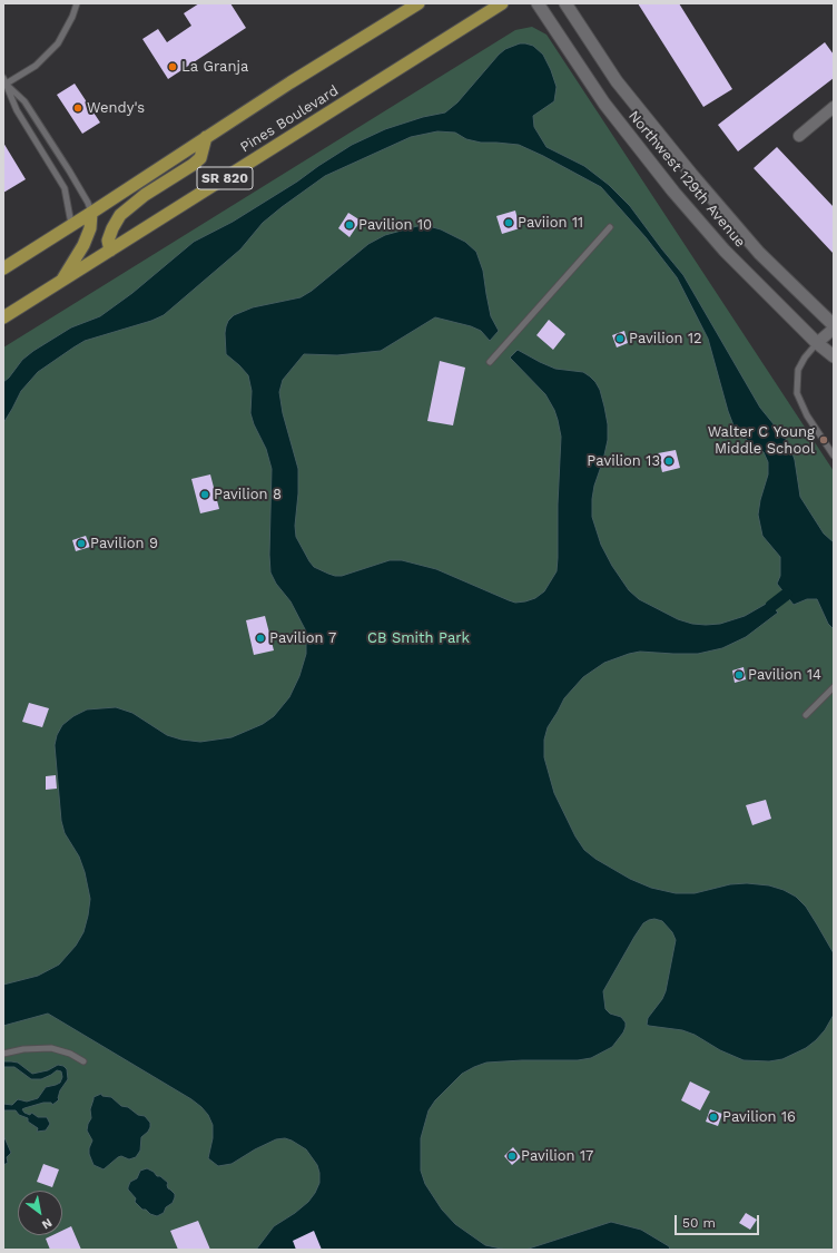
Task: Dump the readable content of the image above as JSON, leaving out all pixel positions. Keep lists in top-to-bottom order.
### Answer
{
  "streets": {
    "highway": ["Pines Boulevard", "SR 820"],
    "street": ["Northwest 129th Avenue"]
  },
  "parks": ["CB Smith Park"],
  "places": [
    "La Granja",
    "Wendy's",
    "Paviion 11",
    "Pavilion 10",
    "Pavilion 12",
    "Walter C Young Middle School",
    "Pavilion 13",
    "Pavilion 8",
    "Pavilion 9",
    "Pavilion 7",
    "Pavilion 14",
    "Pavilion 16",
    "Pavilion 17"
  ],
  "scale_bar": "50 m",
  "north": "bottom right"
}
